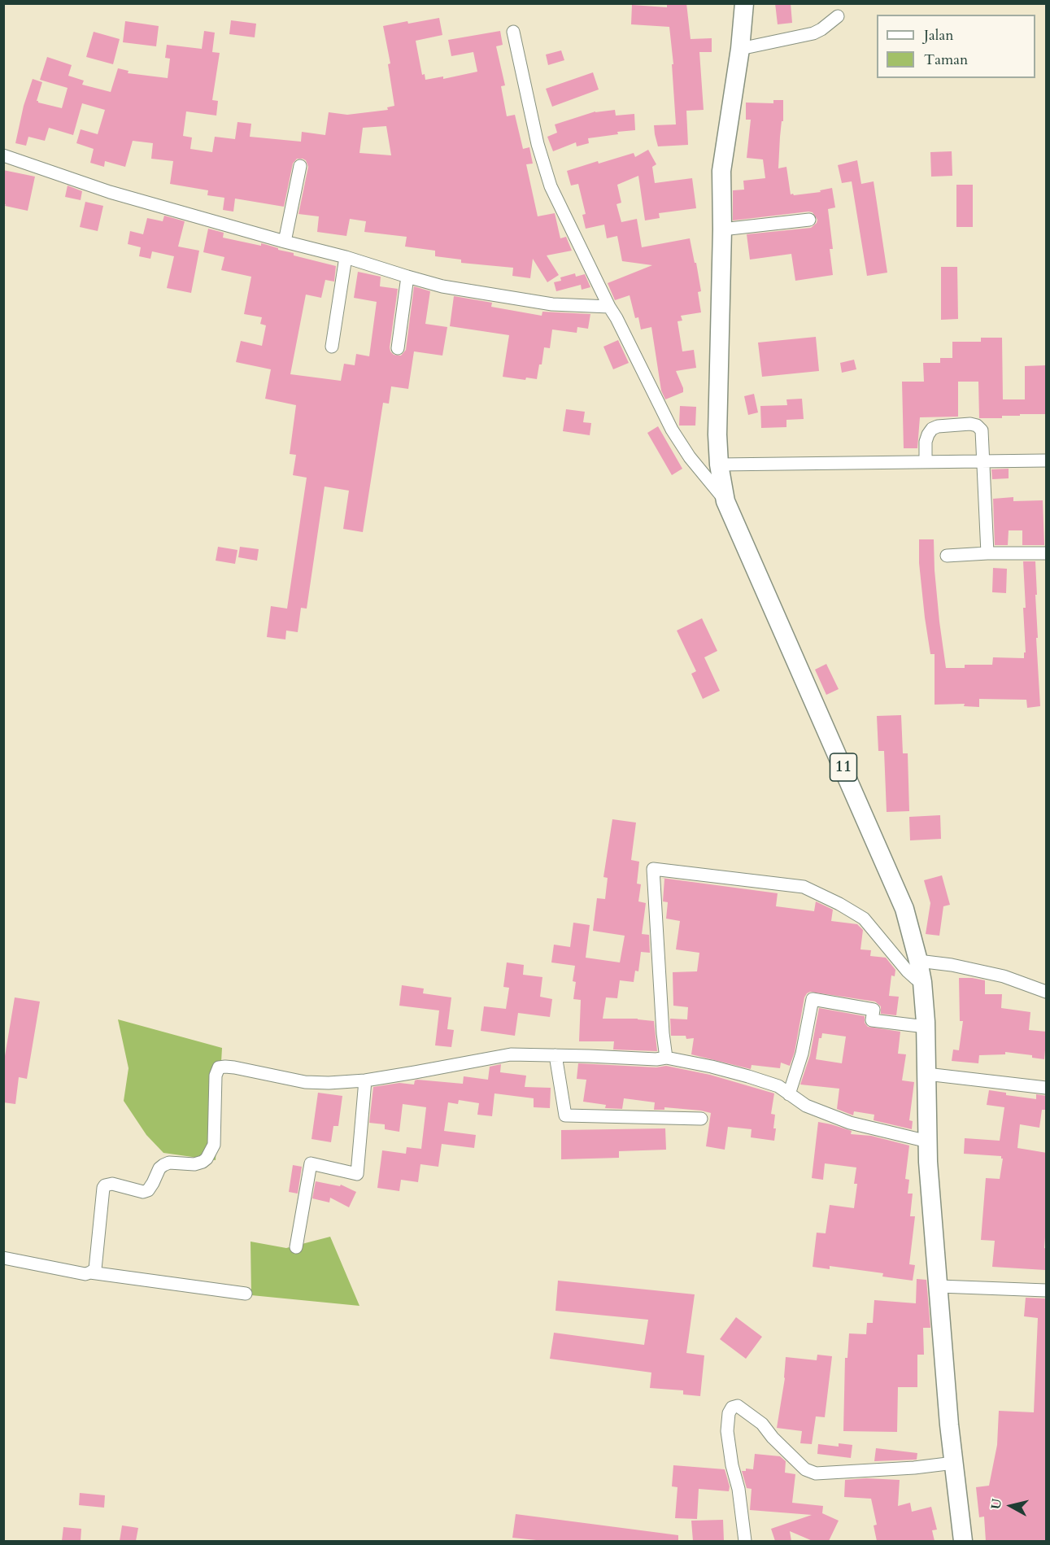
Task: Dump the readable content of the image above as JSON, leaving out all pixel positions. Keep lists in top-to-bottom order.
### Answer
{
  "streets": {
    "highway": ["11"]
  },
  "legend": ["Jalan", "Taman"],
  "north": "left"
}
